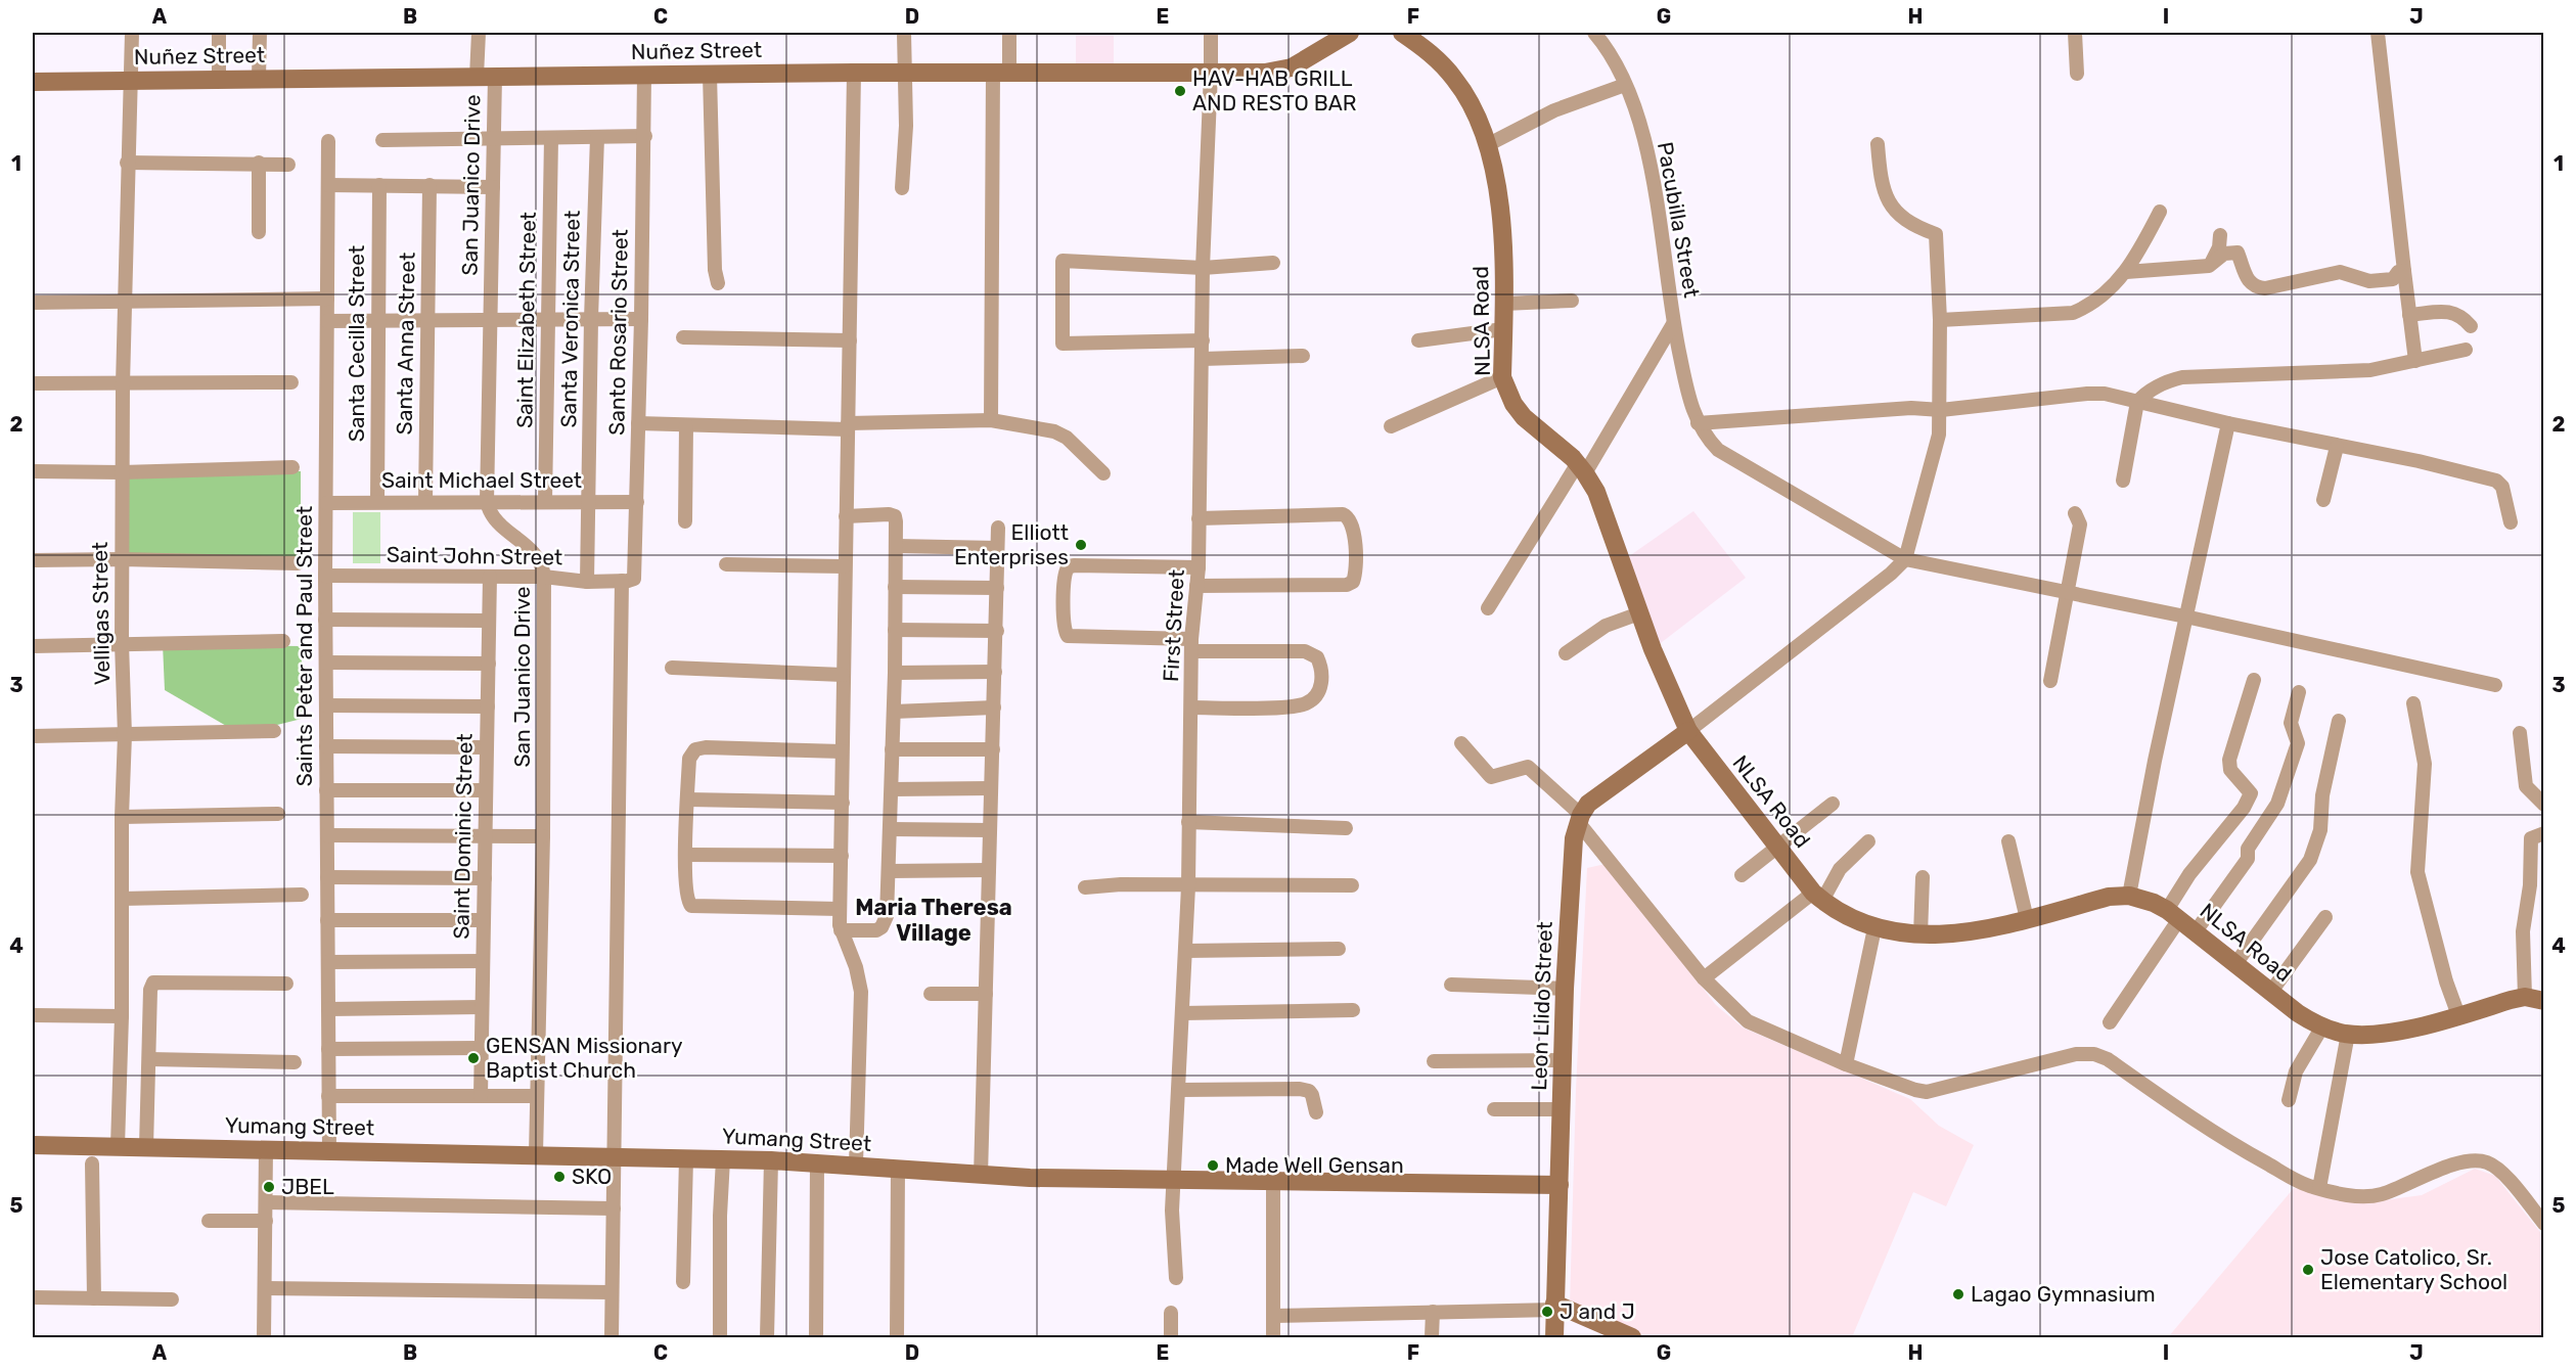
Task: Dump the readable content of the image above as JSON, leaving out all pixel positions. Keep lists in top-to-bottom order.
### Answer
{
  "streets": {
    "main road": [
      "Nuñez Street",
      "NLSA Road",
      "Leon Llido Street",
      "Yumang Street"
    ],
    "street": [
      "San Juanico Drive",
      "Pacubilla Street",
      "Santa Veronica Street",
      "Saint Elizabeth Street",
      "Santo Rosario Street",
      "Santa Cecilla Street",
      "Santa Anna Street",
      "Saint Michael Street",
      "Saint John Street",
      "Velligas Street",
      "First Street",
      "Saints Peter and Paul Street",
      "Saint Dominic Street"
    ]
  },
  "crossings": [
    ["Nuñez Street", "San Juanico Drive"],
    ["Nuñez Street", "Santo Rosario Street"],
    ["Nuñez Street", "Velligas Street"],
    ["Nuñez Street", "First Street"],
    ["San Juanico Drive", "Saint Michael Street"],
    ["San Juanico Drive", "Saint John Street"],
    ["San Juanico Drive", "Yumang Street"],
    ["Santa Veronica Street", "Saint Michael Street"],
    ["Santa Veronica Street", "Saint John Street"],
    ["Saint Elizabeth Street", "Saint Michael Street"],
    ["Santo Rosario Street", "Saint Michael Street"],
    ["Santo Rosario Street", "Saint John Street"],
    ["Santa Cecilla Street", "Saint Michael Street"],
    ["Santa Anna Street", "Saint Michael Street"],
    ["Saint Michael Street", "Saints Peter and Paul Street"],
    ["Saint John Street", "Saints Peter and Paul Street"],
    ["Saint John Street", "Saint Dominic Street"],
    ["Velligas Street", "Yumang Street"],
    ["First Street", "Yumang Street"],
    ["Saints Peter and Paul Street", "Yumang Street"],
    ["Leon Llido Street", "Yumang Street"]
  ],
  "districts": ["Maria Theresa Village"],
  "places": [
    "HAV-HAB GRILL AND RESTO BAR",
    "Elliott Enterprises",
    "GENSAN Missionary Baptist Church",
    "Made Well Gensan",
    "SKO",
    "JBEL",
    "Jose Catolico, Sr. Elementary School",
    "Lagao Gymnasium",
    "J and J"
  ],
  "grid": {
    "columns": [
      "A",
      "B",
      "C",
      "D",
      "E",
      "F",
      "G",
      "H",
      "I",
      "J"
    ],
    "rows": [
      "1",
      "2",
      "3",
      "4",
      "5"
    ]
  }
}
